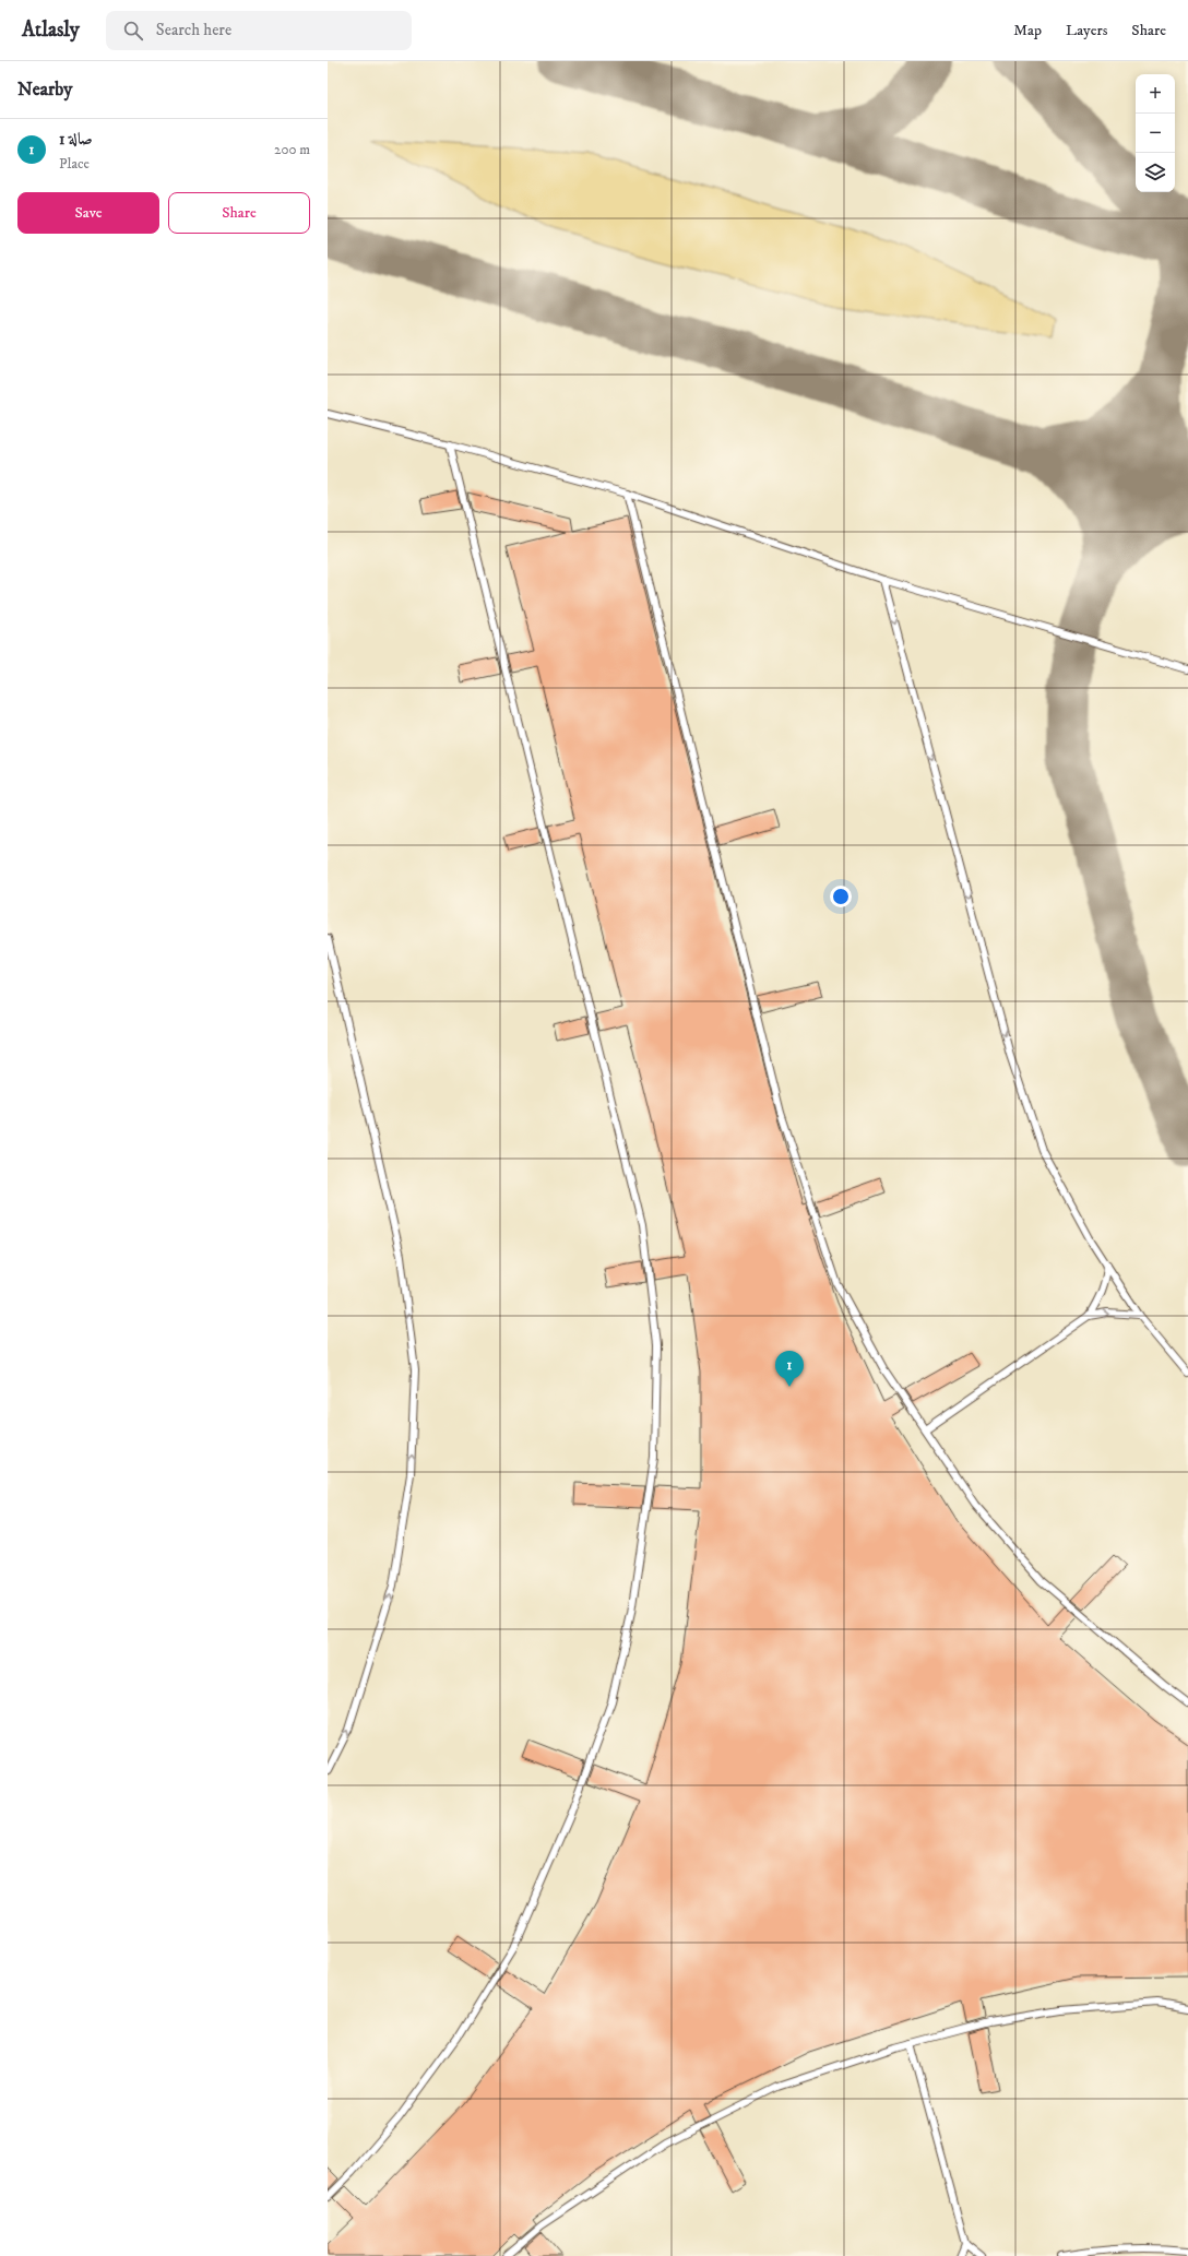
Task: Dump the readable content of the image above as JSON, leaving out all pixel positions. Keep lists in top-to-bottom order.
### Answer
{
  "page": {
    "header": "Atlasly",
    "search": "Search here",
    "nav": ["Map", "Layers", "Share"],
    "heading": "Nearby",
    "map_buttons": ["+", "−"],
    "list": [
      {
        "mark": "1",
        "name": "صالة 1",
        "note": "Place",
        "value": "200 m"
      }
    ],
    "buttons": ["Save", "Share"],
    "pins": "1"
  }
}
